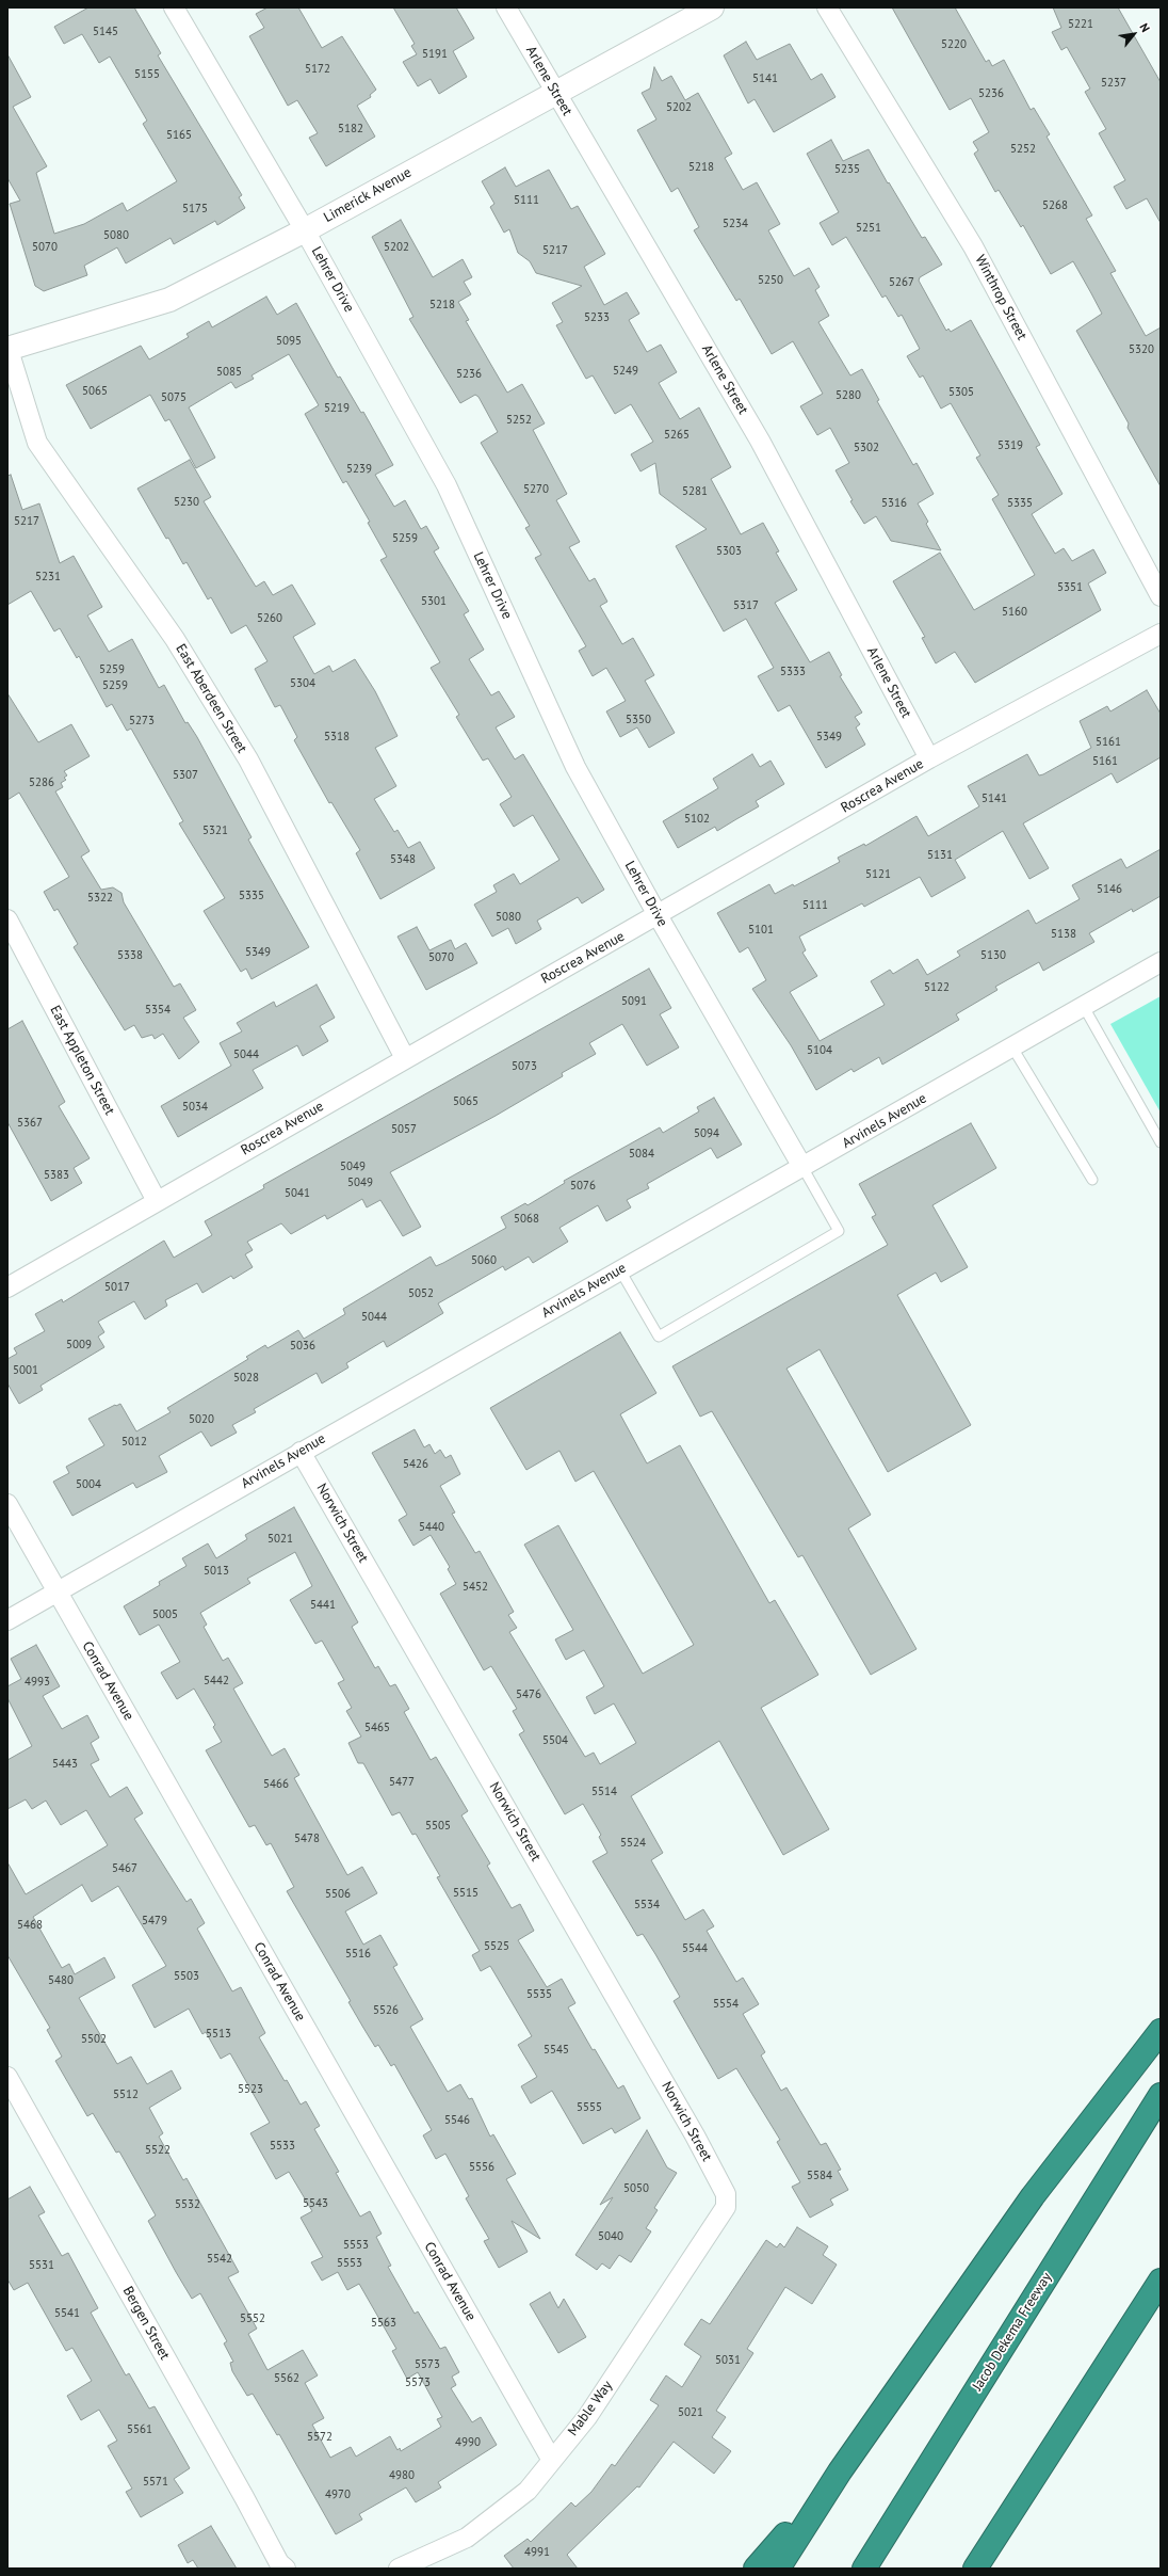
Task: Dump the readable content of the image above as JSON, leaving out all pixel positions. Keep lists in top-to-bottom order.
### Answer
{
  "streets": {
    "highway": ["Jacob Dekema Freeway"],
    "street": [
      "Arlene Street",
      "Limerick Avenue",
      "Lehrer Drive",
      "Winthrop Street",
      "East Aberdeen Street",
      "Roscrea Avenue",
      "East Appleton Street",
      "Arvinels Avenue",
      "Norwich Street",
      "Conrad Avenue",
      "Bergen Street",
      "Mable Way"
    ]
  },
  "crossings": [
    ["Arlene Street", "Limerick Avenue"],
    ["Arlene Street", "Roscrea Avenue"],
    ["Limerick Avenue", "Lehrer Drive"],
    ["Limerick Avenue", "East Aberdeen Street"],
    ["Lehrer Drive", "Roscrea Avenue"],
    ["Lehrer Drive", "Arvinels Avenue"],
    ["East Aberdeen Street", "Roscrea Avenue"],
    ["Roscrea Avenue", "East Appleton Street"],
    ["Arvinels Avenue", "Norwich Street"],
    ["Arvinels Avenue", "Conrad Avenue"],
    ["Norwich Street", "Mable Way"],
    ["Conrad Avenue", "Mable Way"]
  ],
  "house_numbers": [
    "5221",
    "5145",
    "5220",
    "5191",
    "5172",
    "5155",
    "5141",
    "5237",
    "5236",
    "5202",
    "5182",
    "5165",
    "5252",
    "5218",
    "5235",
    "5111",
    "5268",
    "5175",
    "5234",
    "5251",
    "5080",
    "5070",
    "5202",
    "5217",
    "5250",
    "5267",
    "5218",
    "5233",
    "5095",
    "5320",
    "5249",
    "5085",
    "5236",
    "5065",
    "5305",
    "5280",
    "5075",
    "5219",
    "5252",
    "5265",
    "5319",
    "5302",
    "5239",
    "5270",
    "5281",
    "5230",
    "5316",
    "5335",
    "5217",
    "5259",
    "5303",
    "5231",
    "5351",
    "5301",
    "5317",
    "5160",
    "5260",
    "5259",
    "5333",
    "5304",
    "5259",
    "5350",
    "5273",
    "5318",
    "5349",
    "5161",
    "5161",
    "5307",
    "5286",
    "5141",
    "5102",
    "5321",
    "5131",
    "5348",
    "5121",
    "5146",
    "5335",
    "5322",
    "5111",
    "5080",
    "5101",
    "5138",
    "5349",
    "5338",
    "5130",
    "5070",
    "5122",
    "5091",
    "5354",
    "5104",
    "5044",
    "5073",
    "5065",
    "5034",
    "5367",
    "5057",
    "5094",
    "5084",
    "5049",
    "5383",
    "5049",
    "5076",
    "5041",
    "5068",
    "5060",
    "5017",
    "5052",
    "5044",
    "5009",
    "5036",
    "5001",
    "5028",
    "5020",
    "5012",
    "5426",
    "5004",
    "5440",
    "5021",
    "5013",
    "5452",
    "5441",
    "5005",
    "5442",
    "4993",
    "5476",
    "5465",
    "5504",
    "5443",
    "5477",
    "5466",
    "5514",
    "5505",
    "5478",
    "5524",
    "5467",
    "5515",
    "5506",
    "5534",
    "5479",
    "5468",
    "5525",
    "5544",
    "5516",
    "5503",
    "5480",
    "5535",
    "5554",
    "5526",
    "5513",
    "5502",
    "5545",
    "5523",
    "5512",
    "5555",
    "5546",
    "5533",
    "5522",
    "5556",
    "5584",
    "5050",
    "5543",
    "5532",
    "5040",
    "5553",
    "5542",
    "5553",
    "5531",
    "5541",
    "5552",
    "5563",
    "5031",
    "5573",
    "5562",
    "5573",
    "5021",
    "5561",
    "5572",
    "4990",
    "4980",
    "5571",
    "4970",
    "4991"
  ],
  "north": "top right"
}
